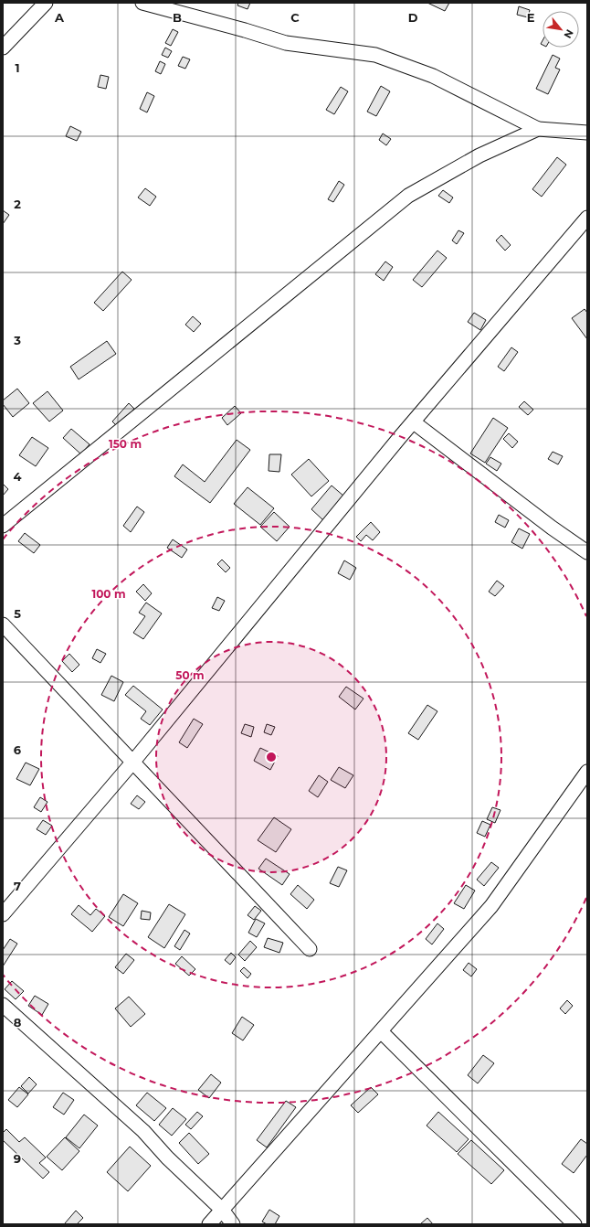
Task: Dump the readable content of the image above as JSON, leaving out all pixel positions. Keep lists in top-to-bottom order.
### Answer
{
  "north": "bottom right",
  "grid": {
    "columns": [
      "A",
      "B",
      "C",
      "D",
      "E"
    ],
    "rows": [
      "1",
      "2",
      "3",
      "4",
      "5",
      "6",
      "7",
      "8",
      "9"
    ]
  },
  "rings": ["150 m", "100 m", "50 m"]
}
